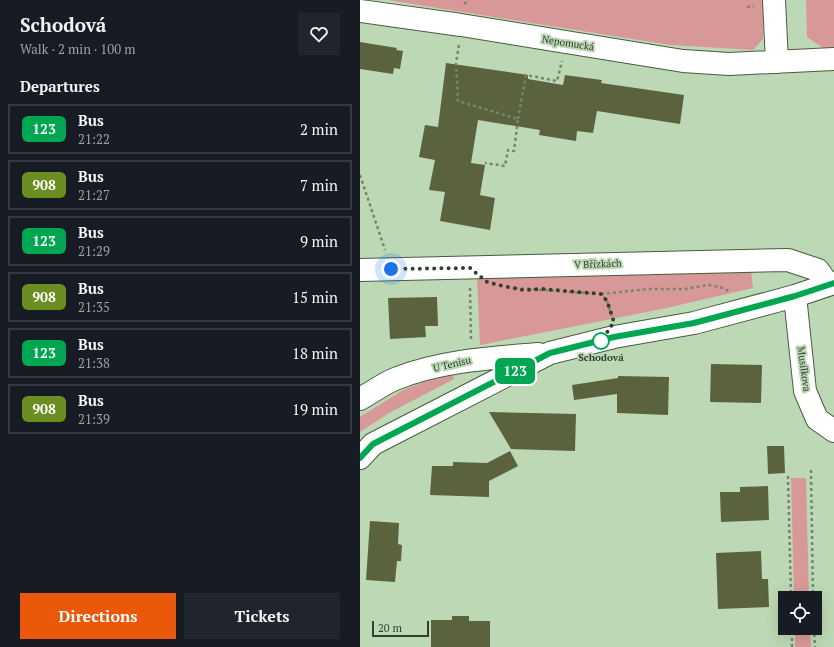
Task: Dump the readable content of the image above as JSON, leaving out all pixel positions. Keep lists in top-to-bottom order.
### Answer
{
  "streets": {
    "street": [
      "Nepomucká",
      "V Břízkách",
      "U Tenisu",
      "Musílkova"
    ]
  },
  "places": ["Schodová"],
  "lines": ["bus line 123"],
  "scale_bar": "20 m",
  "page": {
    "heading": [
      ["Schodová", "Walk · 2 min · 100 m"],
      "Departures"
    ],
    "on_map": "123",
    "list": [
      {
        "mark": "123",
        "name": "Bus",
        "note": "21:22",
        "value": "2 min"
      },
      {
        "mark": "908",
        "name": "Bus",
        "note": "21:27",
        "value": "7 min"
      },
      {
        "mark": "123",
        "name": "Bus",
        "note": "21:29",
        "value": "9 min"
      },
      {
        "mark": "908",
        "name": "Bus",
        "note": "21:35",
        "value": "15 min"
      },
      {
        "mark": "123",
        "name": "Bus",
        "note": "21:38",
        "value": "18 min"
      },
      {
        "mark": "908",
        "name": "Bus",
        "note": "21:39",
        "value": "19 min"
      }
    ],
    "buttons": ["Directions", "Tickets"],
    "scale": "20 m"
  }
}
